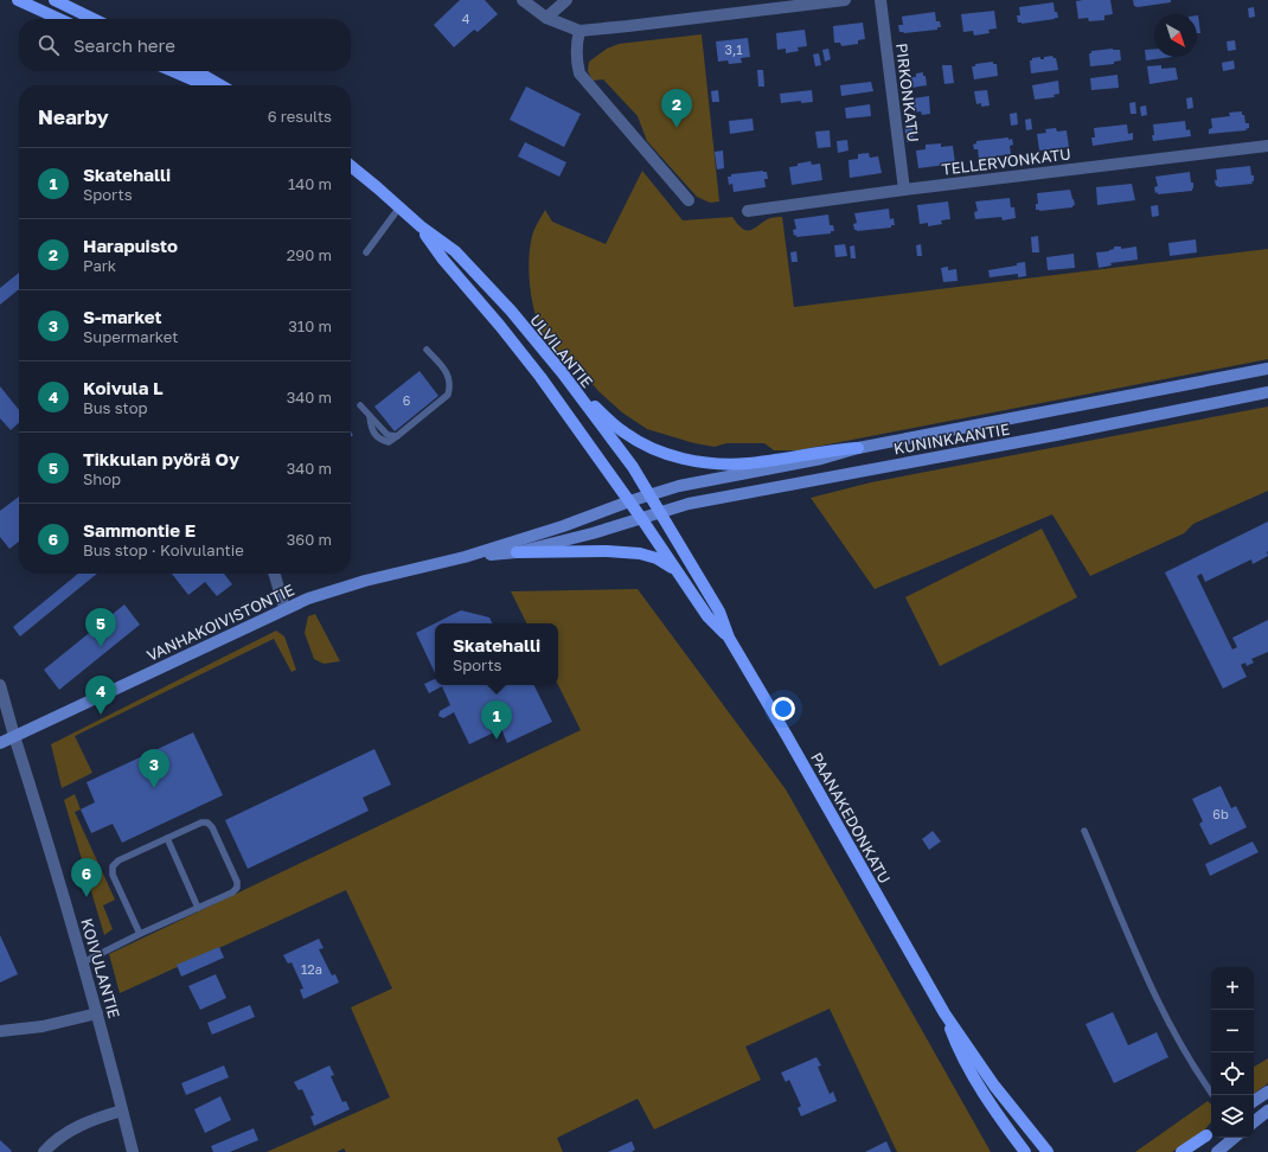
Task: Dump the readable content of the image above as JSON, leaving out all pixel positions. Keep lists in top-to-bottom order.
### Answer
{
  "streets": {
    "main road": [
      "ULVILANTIE",
      "KUNINKAANTIE",
      "VANHAKOIVISTONTIE",
      "PAANAKEDONKATU"
    ],
    "street": ["PIRKONKATU", "TELLERVONKATU", "KOIVULANTIE"]
  },
  "crossings": [
    ["PIRKONKATU", "TELLERVONKATU"],
    ["ULVILANTIE", "KUNINKAANTIE"],
    ["ULVILANTIE", "VANHAKOIVISTONTIE"],
    ["ULVILANTIE", "PAANAKEDONKATU"],
    ["KUNINKAANTIE", "VANHAKOIVISTONTIE"],
    ["KUNINKAANTIE", "PAANAKEDONKATU"],
    ["VANHAKOIVISTONTIE", "PAANAKEDONKATU"],
    ["VANHAKOIVISTONTIE", "KOIVULANTIE"]
  ],
  "house_numbers": [
    "4",
    "3,1",
    "6",
    "6b",
    "12a"
  ],
  "north": "bottom right",
  "page": {
    "search": "Search here",
    "heading": ["Nearby", "6 results"],
    "pins": [
      "2",
      "5",
      "4",
      "1",
      "3",
      "6"
    ],
    "list": [
      {
        "mark": "1",
        "name": "Skatehalli",
        "note": "Sports",
        "value": "140 m"
      },
      {
        "mark": "2",
        "name": "Harapuisto",
        "note": "Park",
        "value": "290 m"
      },
      {
        "mark": "3",
        "name": "S-market",
        "note": "Supermarket",
        "value": "310 m"
      },
      {
        "mark": "4",
        "name": "Koivula L",
        "note": "Bus stop",
        "value": "340 m"
      },
      {
        "mark": "5",
        "name": "Tikkulan pyörä Oy",
        "note": "Shop",
        "value": "340 m"
      },
      {
        "mark": "6",
        "name": "Sammontie E",
        "note": "Bus stop · Koivulantie",
        "value": "360 m"
      }
    ],
    "popup": ["Skatehalli", "Sports"],
    "map_buttons": ["+", "−"]
  }
}
